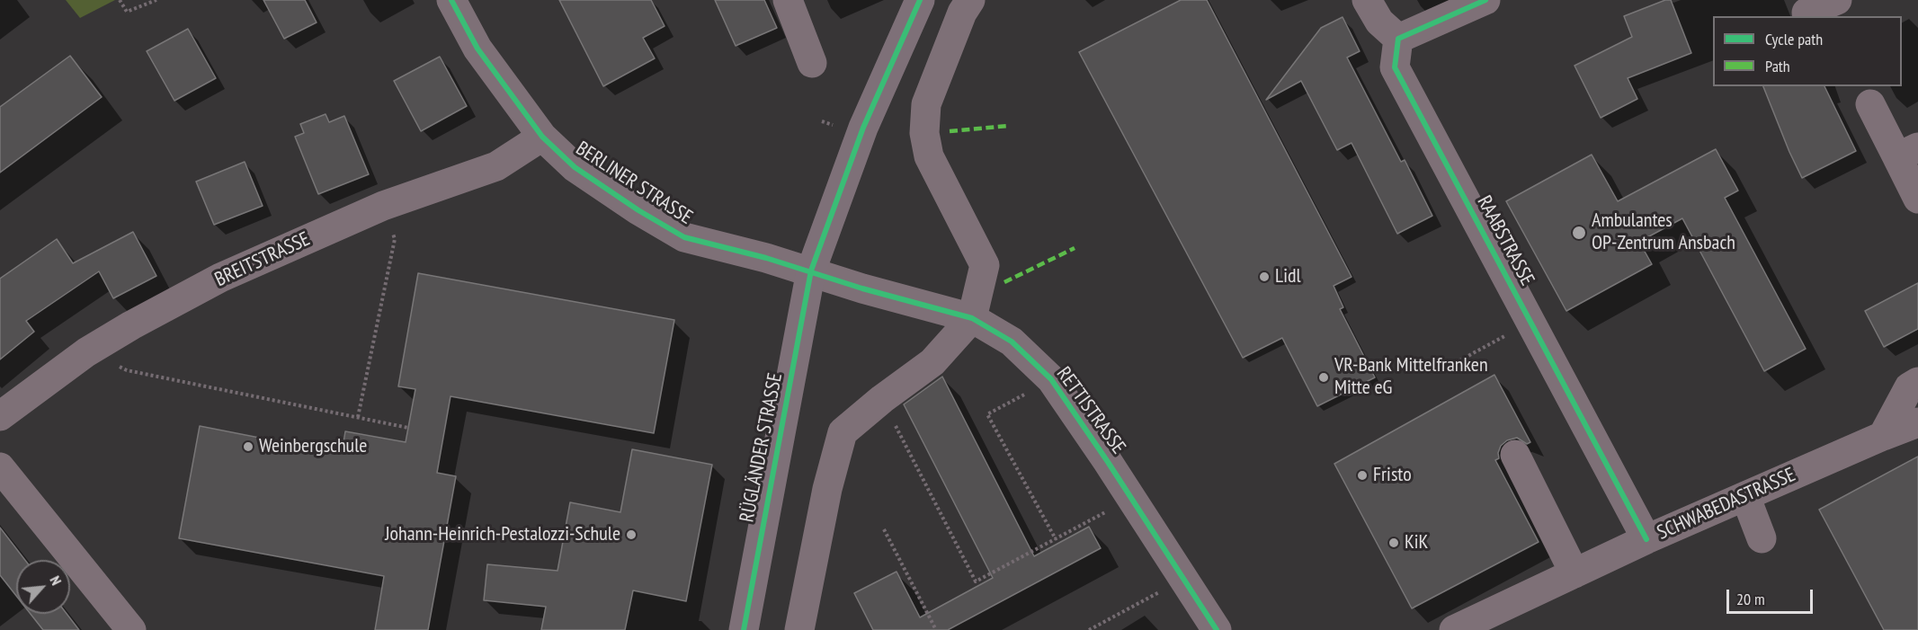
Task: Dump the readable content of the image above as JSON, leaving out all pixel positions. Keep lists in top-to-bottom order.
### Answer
{
  "streets": {
    "main road": ["RÜGLÄNDER STRASSE"],
    "street": [
      "BERLINER STRASSE",
      "RAABSTRASSE",
      "BREITSTRASSE",
      "RETTISTRASSE",
      "SCHWABEDASTRASSE"
    ]
  },
  "crossings": [
    ["BERLINER STRASSE", "BREITSTRASSE"],
    ["BERLINER STRASSE", "RETTISTRASSE"],
    ["BERLINER STRASSE", "RÜGLÄNDER STRASSE"],
    ["RAABSTRASSE", "SCHWABEDASTRASSE"],
    ["RETTISTRASSE", "RÜGLÄNDER STRASSE"]
  ],
  "places": [
    "Ambulantes OP-Zentrum Ansbach",
    "Lidl",
    "VR-Bank Mittelfranken Mitte eG",
    "Weinbergschule",
    "Fristo",
    "Johann-Heinrich-Pestalozzi-Schule",
    "KiK"
  ],
  "legend": ["Cycle path", "Path"],
  "scale_bar": "20 m",
  "north": "top right"
}
